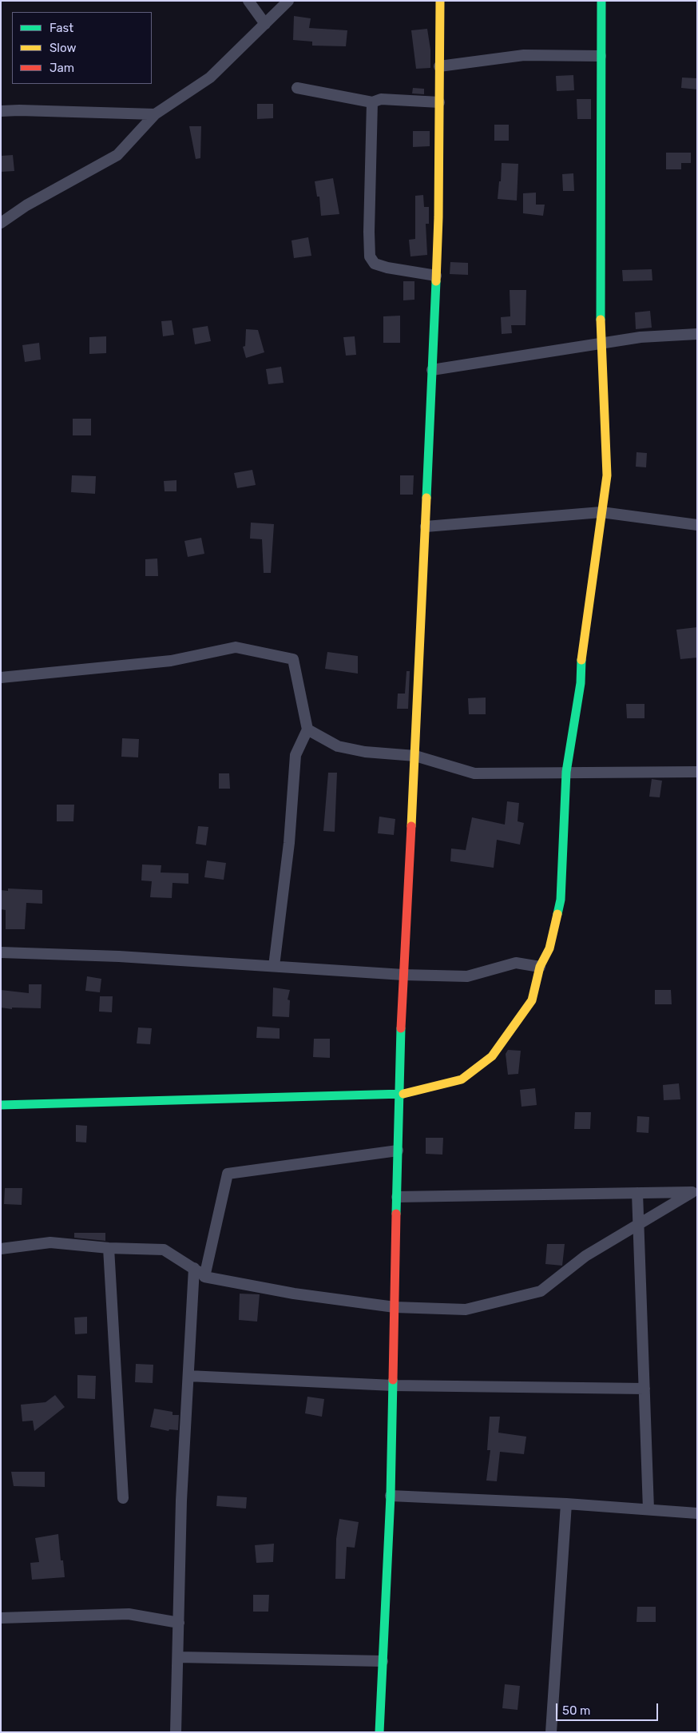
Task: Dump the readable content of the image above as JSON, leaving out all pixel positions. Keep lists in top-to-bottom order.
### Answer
{
  "legend": ["Fast", "Slow", "Jam"],
  "scale_bar": "50 m"
}
